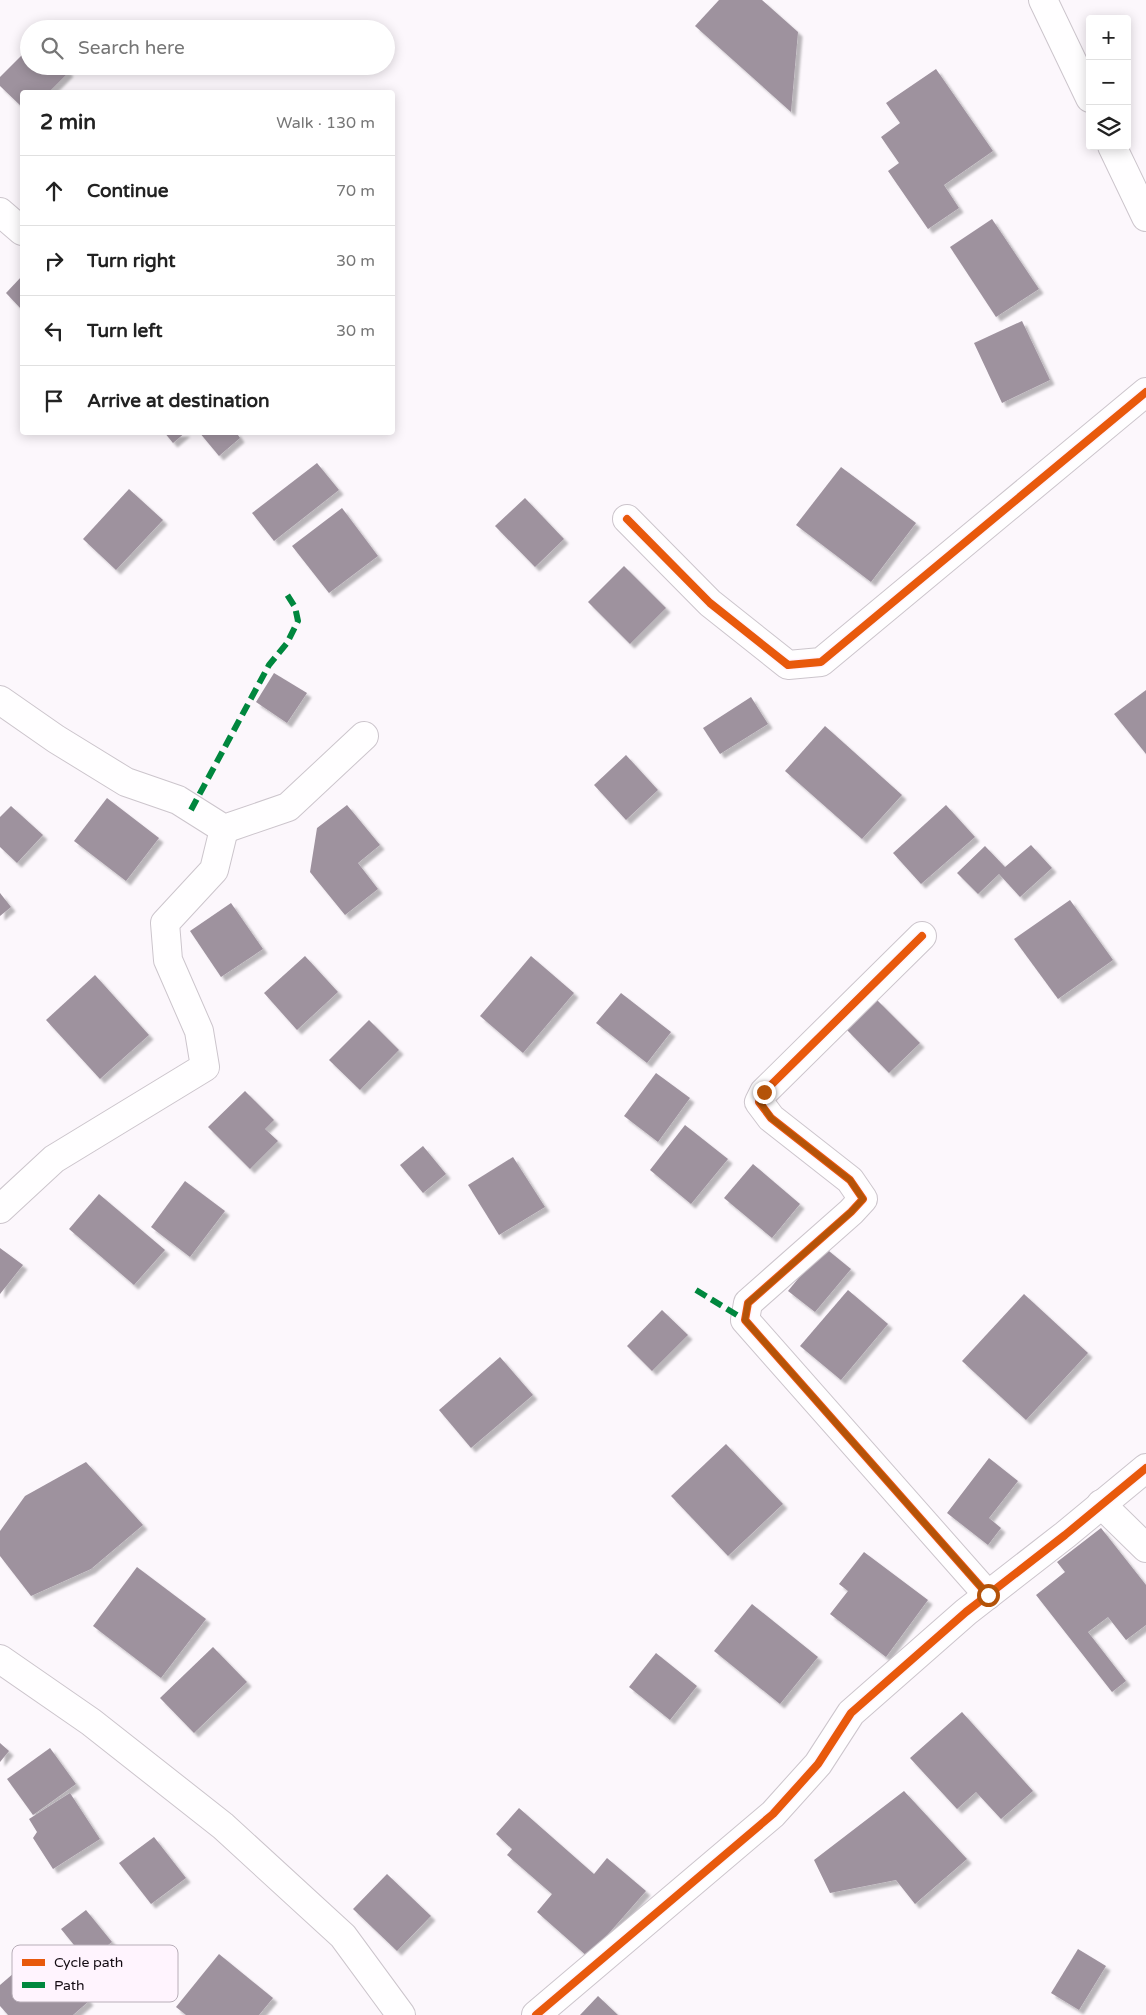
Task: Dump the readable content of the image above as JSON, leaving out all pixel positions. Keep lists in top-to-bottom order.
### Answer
{
  "legend": ["Cycle path", "Path"],
  "page": {
    "map_buttons": ["+", "−"],
    "search": "Search here",
    "heading": ["2 min", "Walk · 130 m"],
    "list": [
      ["Continue", "70 m"],
      ["Turn right", "30 m"],
      ["Turn left", "30 m"],
      "Arrive at destination"
    ]
  }
}
